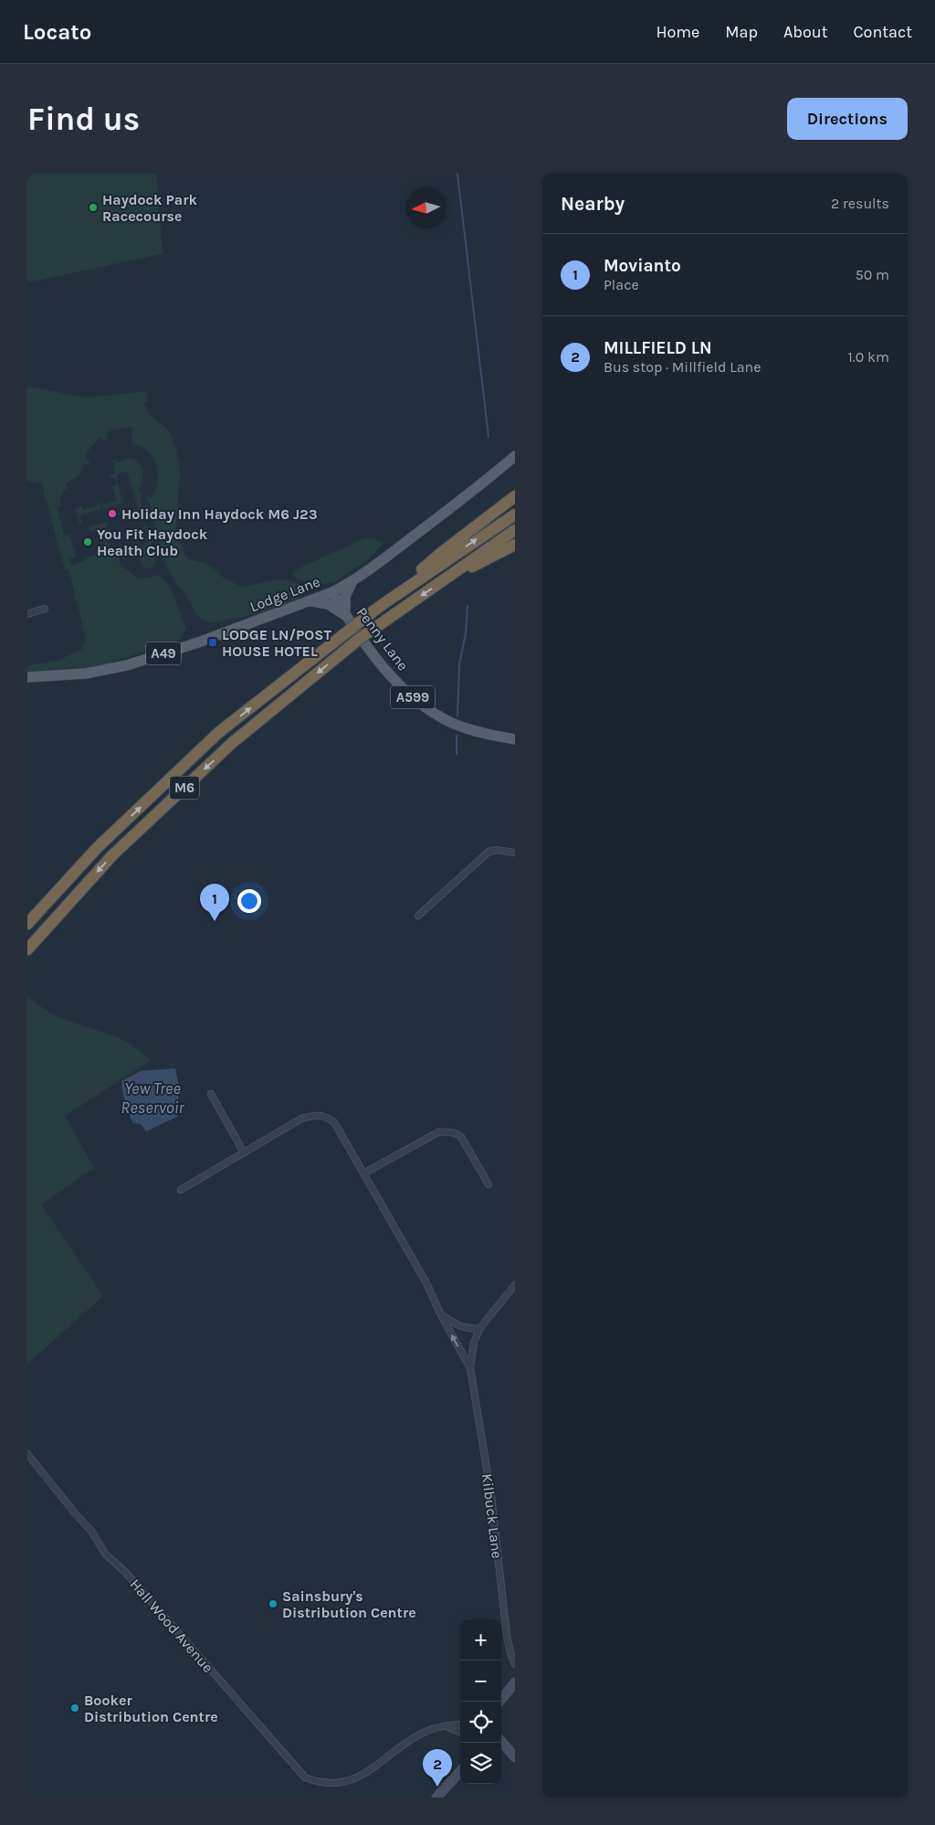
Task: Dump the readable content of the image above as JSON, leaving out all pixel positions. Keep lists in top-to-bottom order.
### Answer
{
  "streets": {
    "highway": ["M6"],
    "main road": [
      "Lodge Lane",
      "Penny Lane",
      "A49",
      "A599"
    ],
    "street": ["Kilbuck Lane", "Hall Wood Avenue"]
  },
  "crossings": [
    ["Lodge Lane", "Penny Lane"],
    ["Lodge Lane", "A599"],
    ["Penny Lane", "A599"]
  ],
  "water": ["Yew Tree Reservoir"],
  "places": {
    "other": [
      "Haydock Park Racecourse",
      "Holiday Inn Haydock M6 J23",
      "You Fit Haydock Health Club",
      "Sainsbury's Distribution Centre",
      "Booker Distribution Centre"
    ],
    "transit": ["LODGE LN/POST HOUSE HOTEL"]
  },
  "north": "left",
  "page": {
    "header": "Locato",
    "nav": [
      "Home",
      "Map",
      "About",
      "Contact"
    ],
    "buttons": "Directions",
    "title": "Find us",
    "heading": ["Nearby", "2 results"],
    "list": [
      {
        "mark": "1",
        "name": "Movianto",
        "note": "Place",
        "value": "50 m"
      },
      {
        "mark": "2",
        "name": "MILLFIELD LN",
        "note": "Bus stop · Millfield Lane",
        "value": "1.0 km"
      }
    ],
    "pins": ["1", "2"],
    "map_buttons": ["+", "−"]
  }
}
